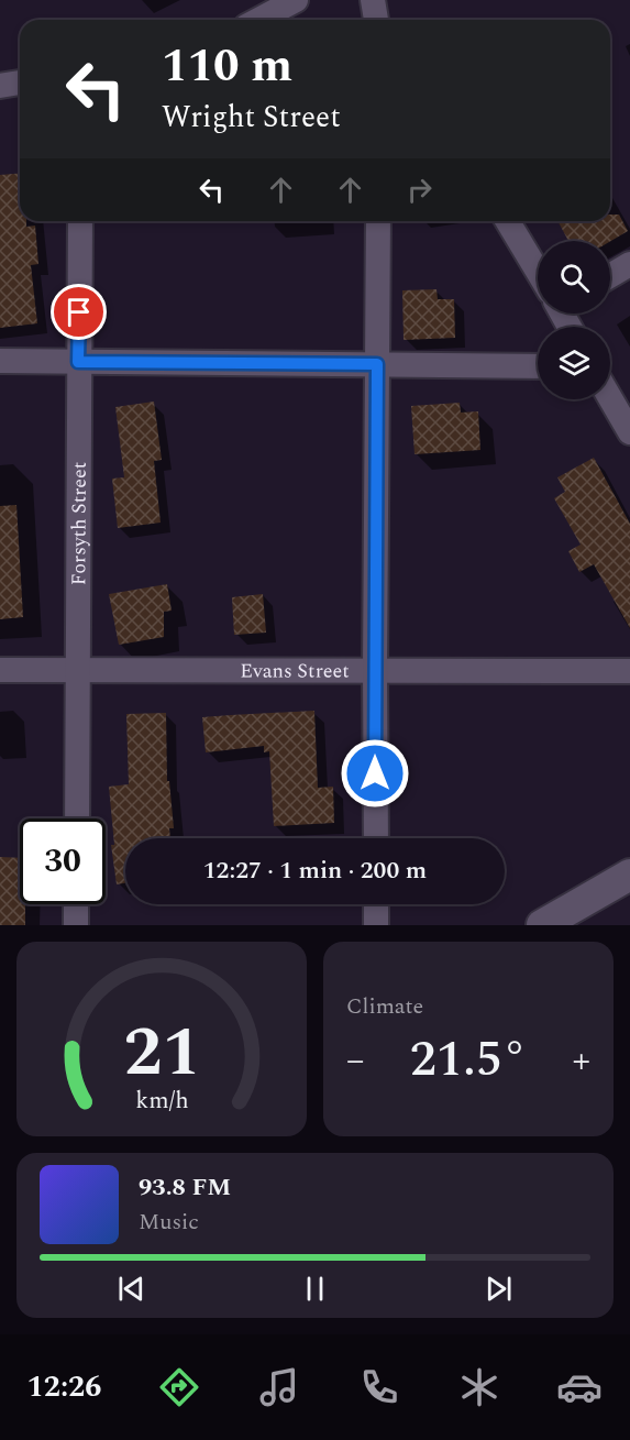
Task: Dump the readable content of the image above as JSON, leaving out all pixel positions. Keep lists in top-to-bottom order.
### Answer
{
  "streets": {
    "street": ["Forsyth Street", "Evans Street"]
  },
  "crossings": [
    ["Forsyth Street", "Evans Street"]
  ],
  "page": {
    "turn": ["110 m", "Wright Street"],
    "limit": "30",
    "trip": "12:27 · 1 min · 200 m",
    "tile": "Climate",
    "heat": ["−", "21.5°", "+"],
    "song": ["93.8 FM", "Music"],
    "tabs": "12:26",
    "gauge": ["21", "km/h"]
  }
}
